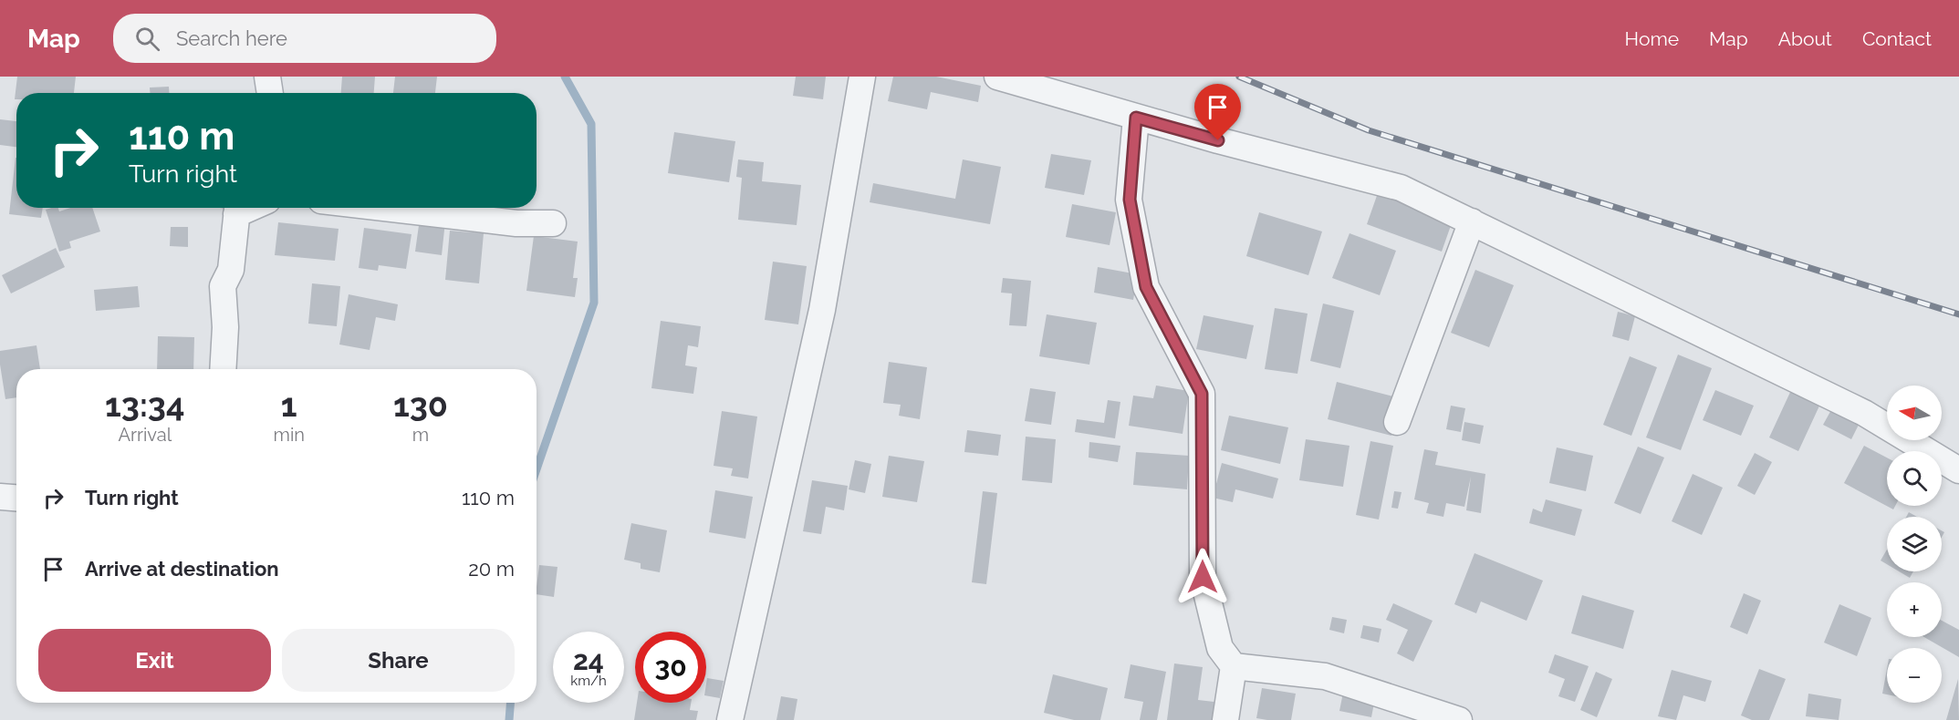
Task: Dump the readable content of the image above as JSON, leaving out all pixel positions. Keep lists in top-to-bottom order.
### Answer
{
  "north": "left",
  "page": {
    "header": "Map",
    "search": "Search here",
    "nav": [
      "Home",
      "Map",
      "About",
      "Contact"
    ],
    "turn": ["110 m", "Turn right"],
    "eta": [
      "13:34",
      "Arrival",
      "1",
      "min",
      "130",
      "m"
    ],
    "map_buttons": ["+", "−"],
    "list": [
      {
        "name": "Turn right",
        "value": "110 m"
      },
      {
        "name": "Arrive at destination",
        "value": "20 m"
      }
    ],
    "buttons": ["Exit", "Share"],
    "speed": "24 km/h",
    "limit": "30"
  }
}
